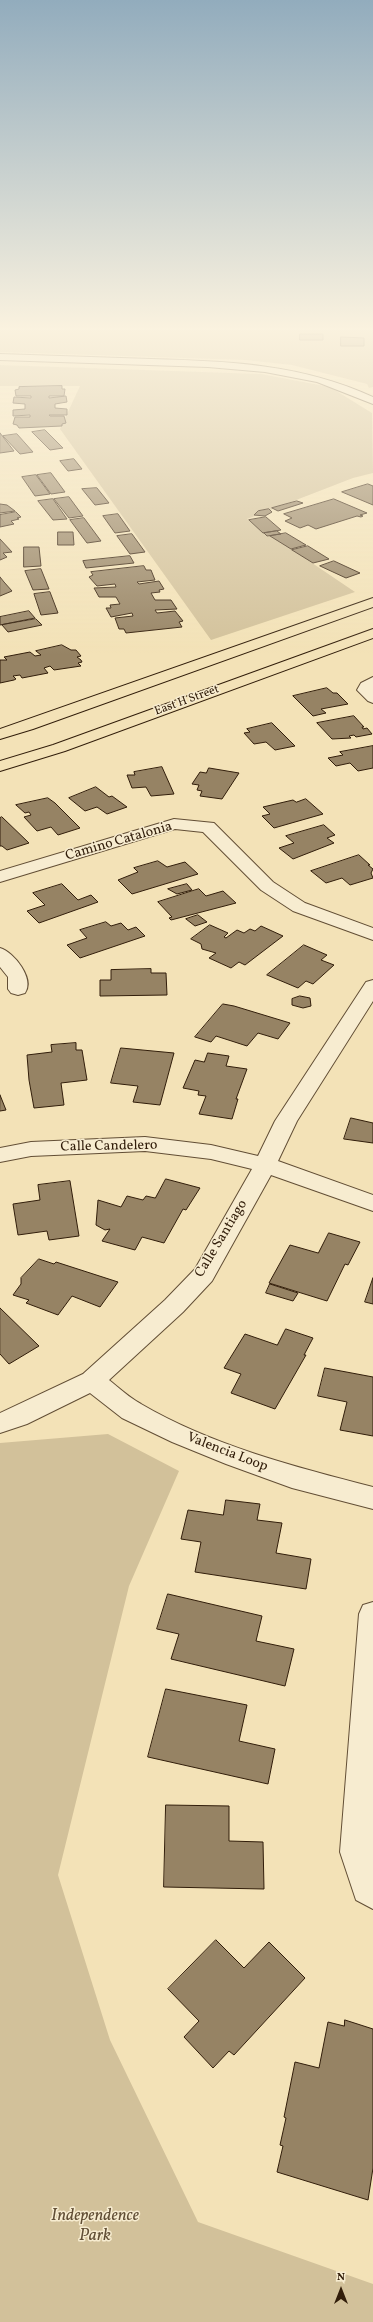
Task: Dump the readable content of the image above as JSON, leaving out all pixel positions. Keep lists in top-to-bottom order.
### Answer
{
  "streets": {
    "main road": ["East H Street"],
    "street": [
      "Camino Catalonia",
      "Calle Candelero",
      "Calle Santiago",
      "Valencia Loop"
    ]
  },
  "crossings": [
    ["Calle Candelero", "Calle Santiago"],
    ["Calle Santiago", "Valencia Loop"]
  ],
  "parks": ["Independence Park"],
  "north": "top"
}
